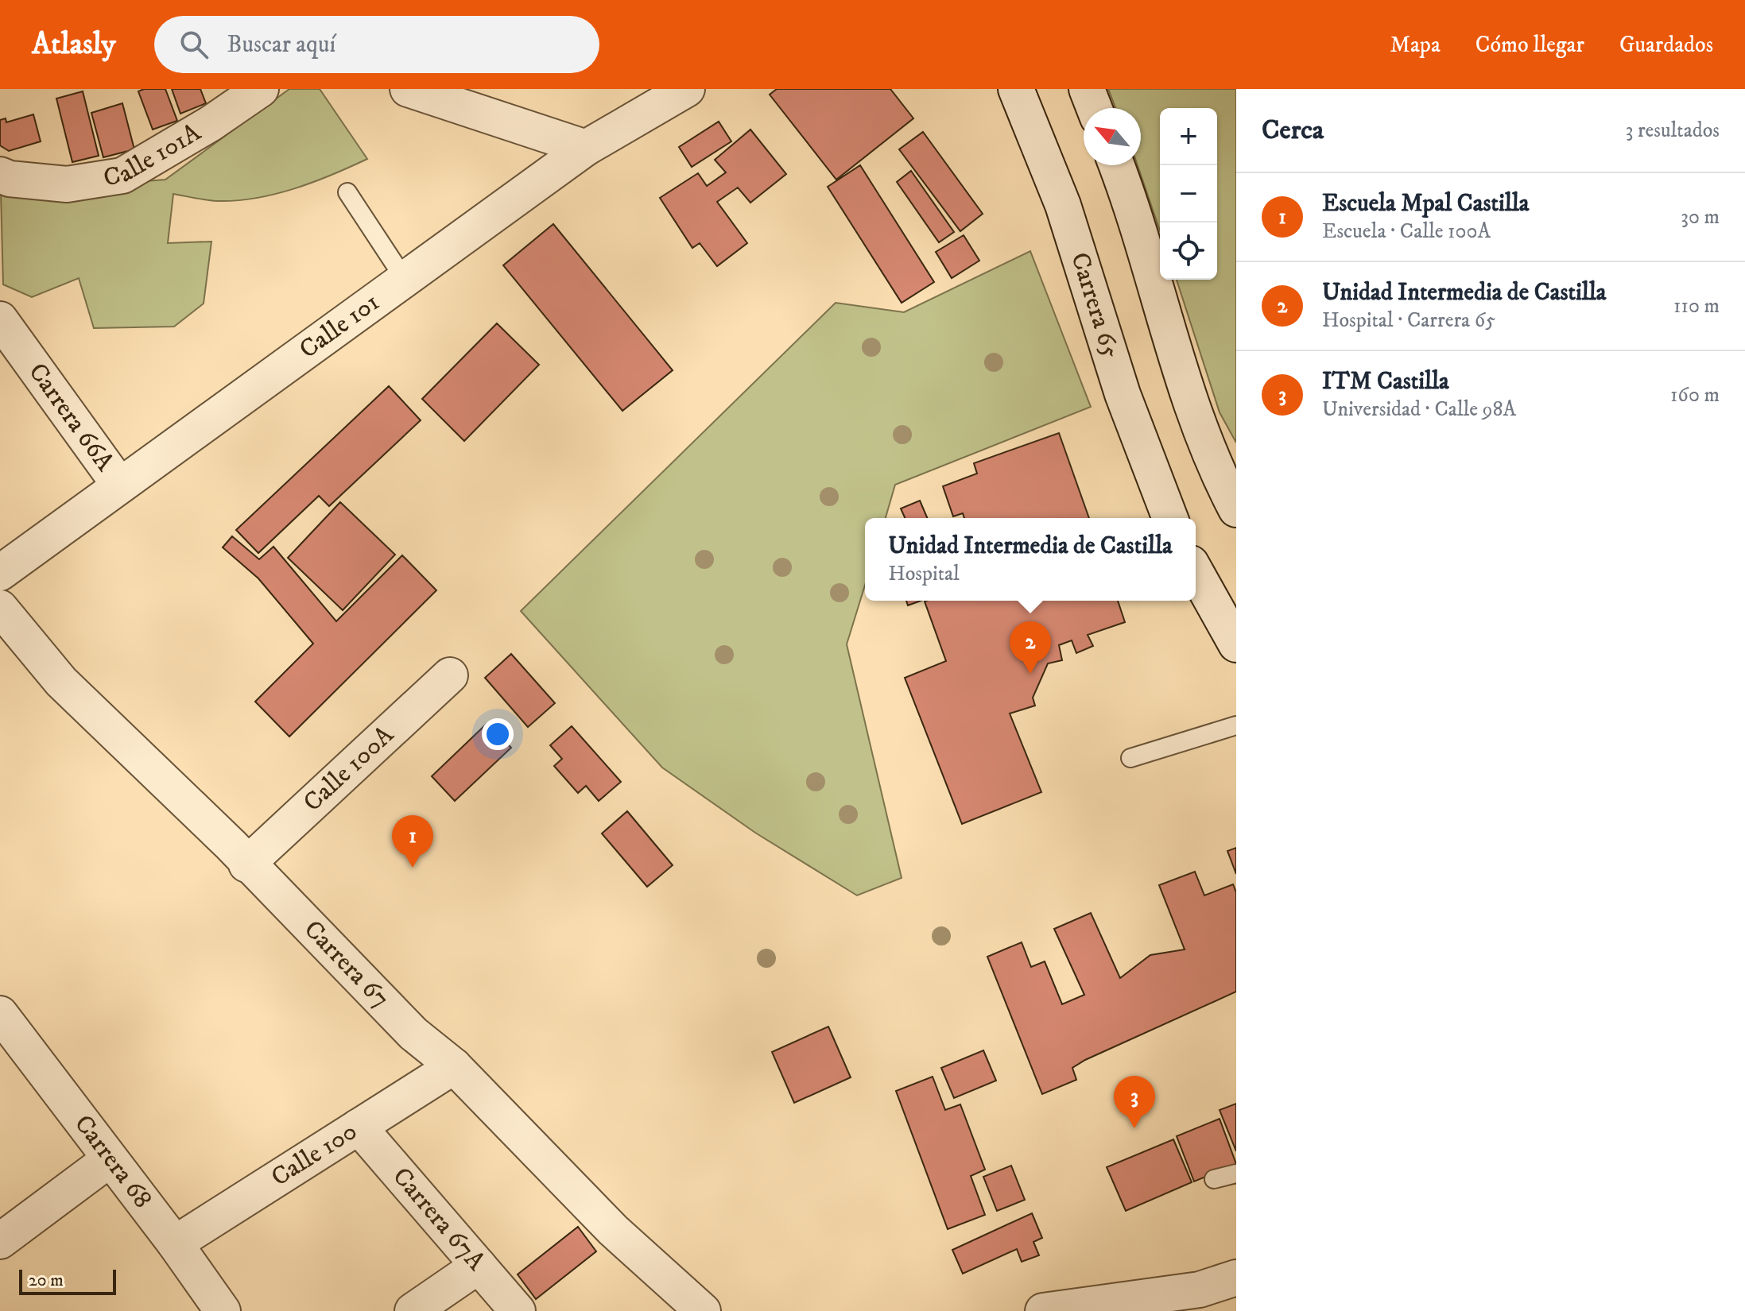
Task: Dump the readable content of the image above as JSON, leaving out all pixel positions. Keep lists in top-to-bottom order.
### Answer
{
  "streets": {
    "street": [
      "Calle 101A",
      "Carrera 65",
      "Calle 101",
      "Carrera 66A",
      "Calle 100A",
      "Carrera 67",
      "Calle 100",
      "Carrera 68",
      "Carrera 67A"
    ]
  },
  "crossings": [
    ["Calle 101", "Carrera 66A"],
    ["Calle 100A", "Carrera 67"],
    ["Carrera 67", "Calle 100"],
    ["Calle 100", "Carrera 68"],
    ["Calle 100", "Carrera 67A"]
  ],
  "scale_bar": "20 m",
  "north": "top left",
  "page": {
    "header": "Atlasly",
    "search": "Buscar aquí",
    "nav": ["Mapa", "Cómo llegar", "Guardados"],
    "heading": ["Cerca", "3 resultados"],
    "map_buttons": ["+", "−"],
    "list": [
      {
        "mark": "1",
        "name": "Escuela Mpal Castilla",
        "note": "Escuela · Calle 100A",
        "value": "30 m"
      },
      {
        "mark": "2",
        "name": "Unidad Intermedia de Castilla",
        "note": "Hospital · Carrera 65",
        "value": "110 m"
      },
      {
        "mark": "3",
        "name": "ITM Castilla",
        "note": "Universidad · Calle 98A",
        "value": "160 m"
      }
    ],
    "popup": ["Unidad Intermedia de Castilla", "Hospital"],
    "pins": ["2", "1", "3"],
    "scale": "20 m"
  }
}
